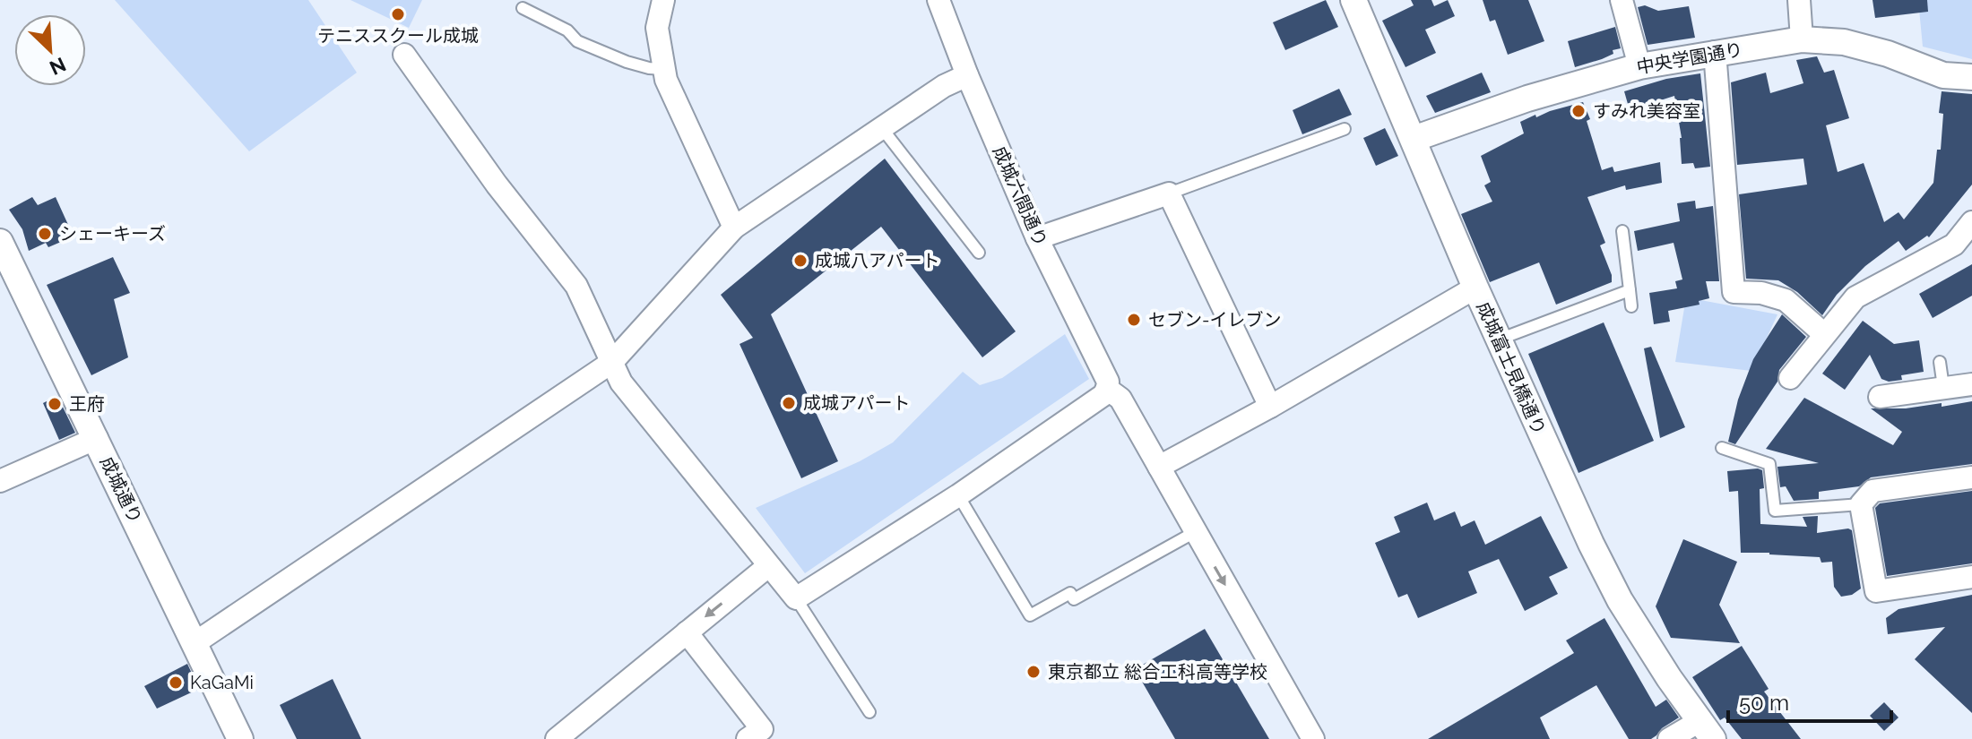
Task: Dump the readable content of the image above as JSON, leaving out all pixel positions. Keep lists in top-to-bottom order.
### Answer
{
  "streets": {
    "street": [
      "中央学園通り",
      "成城六間通り",
      "成城富士見橋通り",
      "成城通り"
    ]
  },
  "crossings": [
    ["中央学園通り", "成城富士見橋通り"]
  ],
  "places": [
    "テニススクール成城",
    "すみれ美容室",
    "シェーキーズ",
    "成城八アパート",
    "セブン-イレブン",
    "成城アパート",
    "王府",
    "東京都立 総合工科高等学校",
    "KaGaMi"
  ],
  "scale_bar": "50 m",
  "north": "bottom right"
}
